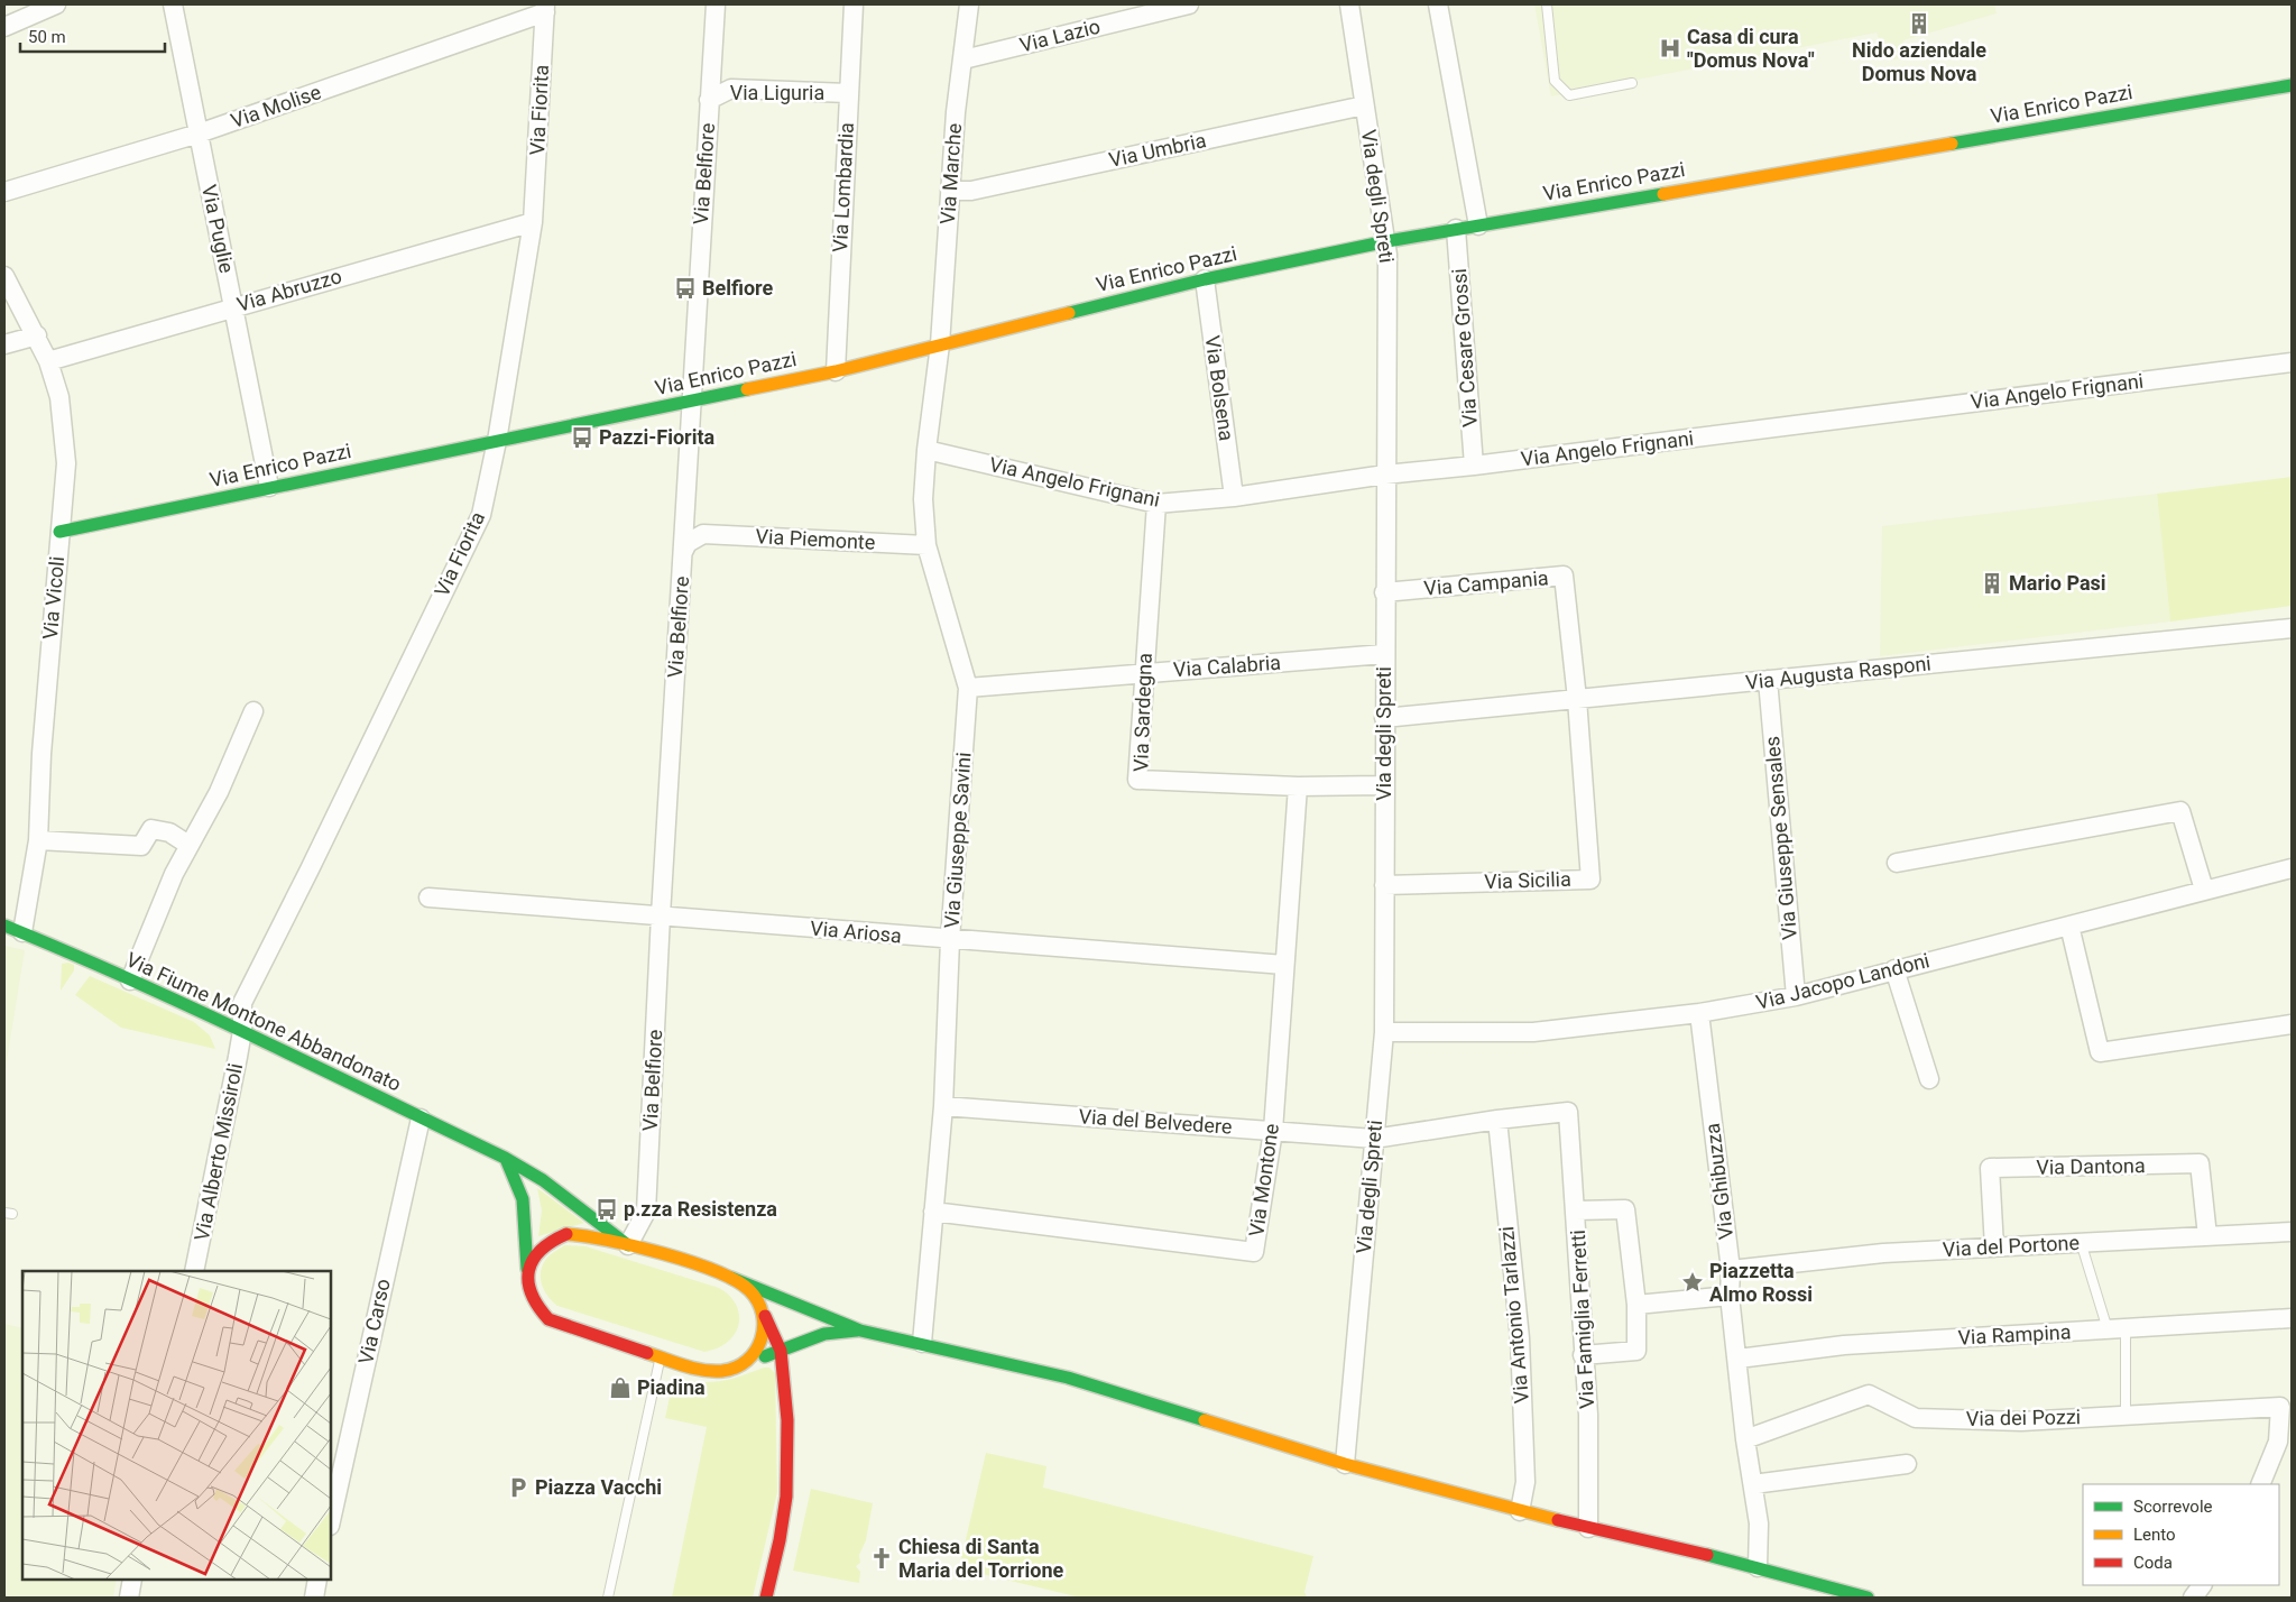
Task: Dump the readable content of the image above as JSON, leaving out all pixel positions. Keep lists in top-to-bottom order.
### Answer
{
  "streets": {
    "street": [
      "Via Lazio",
      "Via Liguria",
      "Via Enrico Pazzi",
      "Via Molise",
      "Via Fiorita",
      "Via Umbria",
      "Via Belfiore",
      "Via Marche",
      "Via Lombardia",
      "Via degli Spreti",
      "Via Puglie",
      "Via Abruzzo",
      "Via Cesare Grossi",
      "Via Bolsena",
      "Via Angelo Frignani",
      "Via Piemonte",
      "Via Campania",
      "Via Vicoli",
      "Via Calabria",
      "Via Augusta Rasponi",
      "Via Sardegna",
      "Via Giuseppe Sensales",
      "Via Giuseppe Savini",
      "Via Sicilia",
      "Via Ariosa",
      "Via Jacopo Landoni",
      "Via Fiume Montone Abbandonato",
      "Via del Belvedere",
      "Via Alberto Missiroli",
      "Via Dantona",
      "Via Montone",
      "Via Ghibuzza",
      "Via del Portone",
      "Via Antonio Tarlazzi",
      "Via Famiglia Ferretti",
      "Via Carso",
      "Via Rampina",
      "Via dei Pozzi"
    ]
  },
  "crossings": [
    ["Via Lazio", "Via Marche"],
    ["Via Liguria", "Via Belfiore"],
    ["Via Liguria", "Via Lombardia"],
    ["Via Enrico Pazzi", "Via Fiorita"],
    ["Via Enrico Pazzi", "Via Belfiore"],
    ["Via Enrico Pazzi", "Via Marche"],
    ["Via Enrico Pazzi", "Via Lombardia"],
    ["Via Enrico Pazzi", "Via degli Spreti"],
    ["Via Enrico Pazzi", "Via Puglie"],
    ["Via Enrico Pazzi", "Via Cesare Grossi"],
    ["Via Enrico Pazzi", "Via Bolsena"],
    ["Via Enrico Pazzi", "Via Vicoli"],
    ["Via Enrico Pazzi", "Via Giuseppe Savini"],
    ["Via Molise", "Via Fiorita"],
    ["Via Molise", "Via Puglie"],
    ["Via Fiorita", "Via Abruzzo"],
    ["Via Fiorita", "Via Fiume Montone Abbandonato"],
    ["Via Fiorita", "Via Alberto Missiroli"],
    ["Via Umbria", "Via Marche"],
    ["Via Umbria", "Via degli Spreti"],
    ["Via Belfiore", "Via Ariosa"],
    ["Via Belfiore", "Via Fiume Montone Abbandonato"],
    ["Via Marche", "Via Giuseppe Savini"],
    ["Via degli Spreti", "Via Angelo Frignani"],
    ["Via degli Spreti", "Via Campania"],
    ["Via degli Spreti", "Via Calabria"],
    ["Via degli Spreti", "Via Augusta Rasponi"],
    ["Via degli Spreti", "Via Sardegna"],
    ["Via degli Spreti", "Via Sicilia"],
    ["Via degli Spreti", "Via Jacopo Landoni"],
    ["Via degli Spreti", "Via del Belvedere"],
    ["Via Puglie", "Via Abruzzo"],
    ["Via Abruzzo", "Via Vicoli"],
    ["Via Cesare Grossi", "Via Angelo Frignani"],
    ["Via Bolsena", "Via Angelo Frignani"],
    ["Via Angelo Frignani", "Via Sardegna"],
    ["Via Angelo Frignani", "Via Giuseppe Savini"],
    ["Via Piemonte", "Via Giuseppe Savini"],
    ["Via Campania", "Via Augusta Rasponi"],
    ["Via Campania", "Via Sicilia"],
    ["Via Vicoli", "Via Fiume Montone Abbandonato"],
    ["Via Calabria", "Via Sardegna"],
    ["Via Calabria", "Via Giuseppe Savini"],
    ["Via Augusta Rasponi", "Via Giuseppe Sensales"],
    ["Via Augusta Rasponi", "Via Sicilia"],
    ["Via Sardegna", "Via Montone"],
    ["Via Giuseppe Sensales", "Via Jacopo Landoni"],
    ["Via Giuseppe Savini", "Via Ariosa"],
    ["Via Giuseppe Savini", "Via del Belvedere"],
    ["Via Giuseppe Savini", "Via Montone"],
    ["Via Ariosa", "Via Montone"],
    ["Via Jacopo Landoni", "Via Ghibuzza"],
    ["Via Fiume Montone Abbandonato", "Via Alberto Missiroli"],
    ["Via Fiume Montone Abbandonato", "Via Carso"],
    ["Via del Belvedere", "Via Montone"],
    ["Via del Belvedere", "Via Antonio Tarlazzi"],
    ["Via del Belvedere", "Via Famiglia Ferretti"],
    ["Via Dantona", "Via del Portone"],
    ["Via Ghibuzza", "Via del Portone"],
    ["Via Ghibuzza", "Via Rampina"],
    ["Via Ghibuzza", "Via dei Pozzi"]
  ],
  "places": {
    "building": ["Nido aziendale Domus Nova", "Mario Pasi"],
    "hospital": ["Casa di cura \"Domus Nova\""],
    "bus stop": ["Belfiore", "Pazzi-Fiorita", "p.zza Resistenza"],
    "place": ["Piazzetta Almo Rossi"],
    "shop": ["Piadina"],
    "parking": ["Piazza Vacchi"],
    "church": ["Chiesa di Santa Maria del Torrione"]
  },
  "legend": ["Scorrevole", "Lento", "Coda"],
  "scale_bar": "50 m"
}
